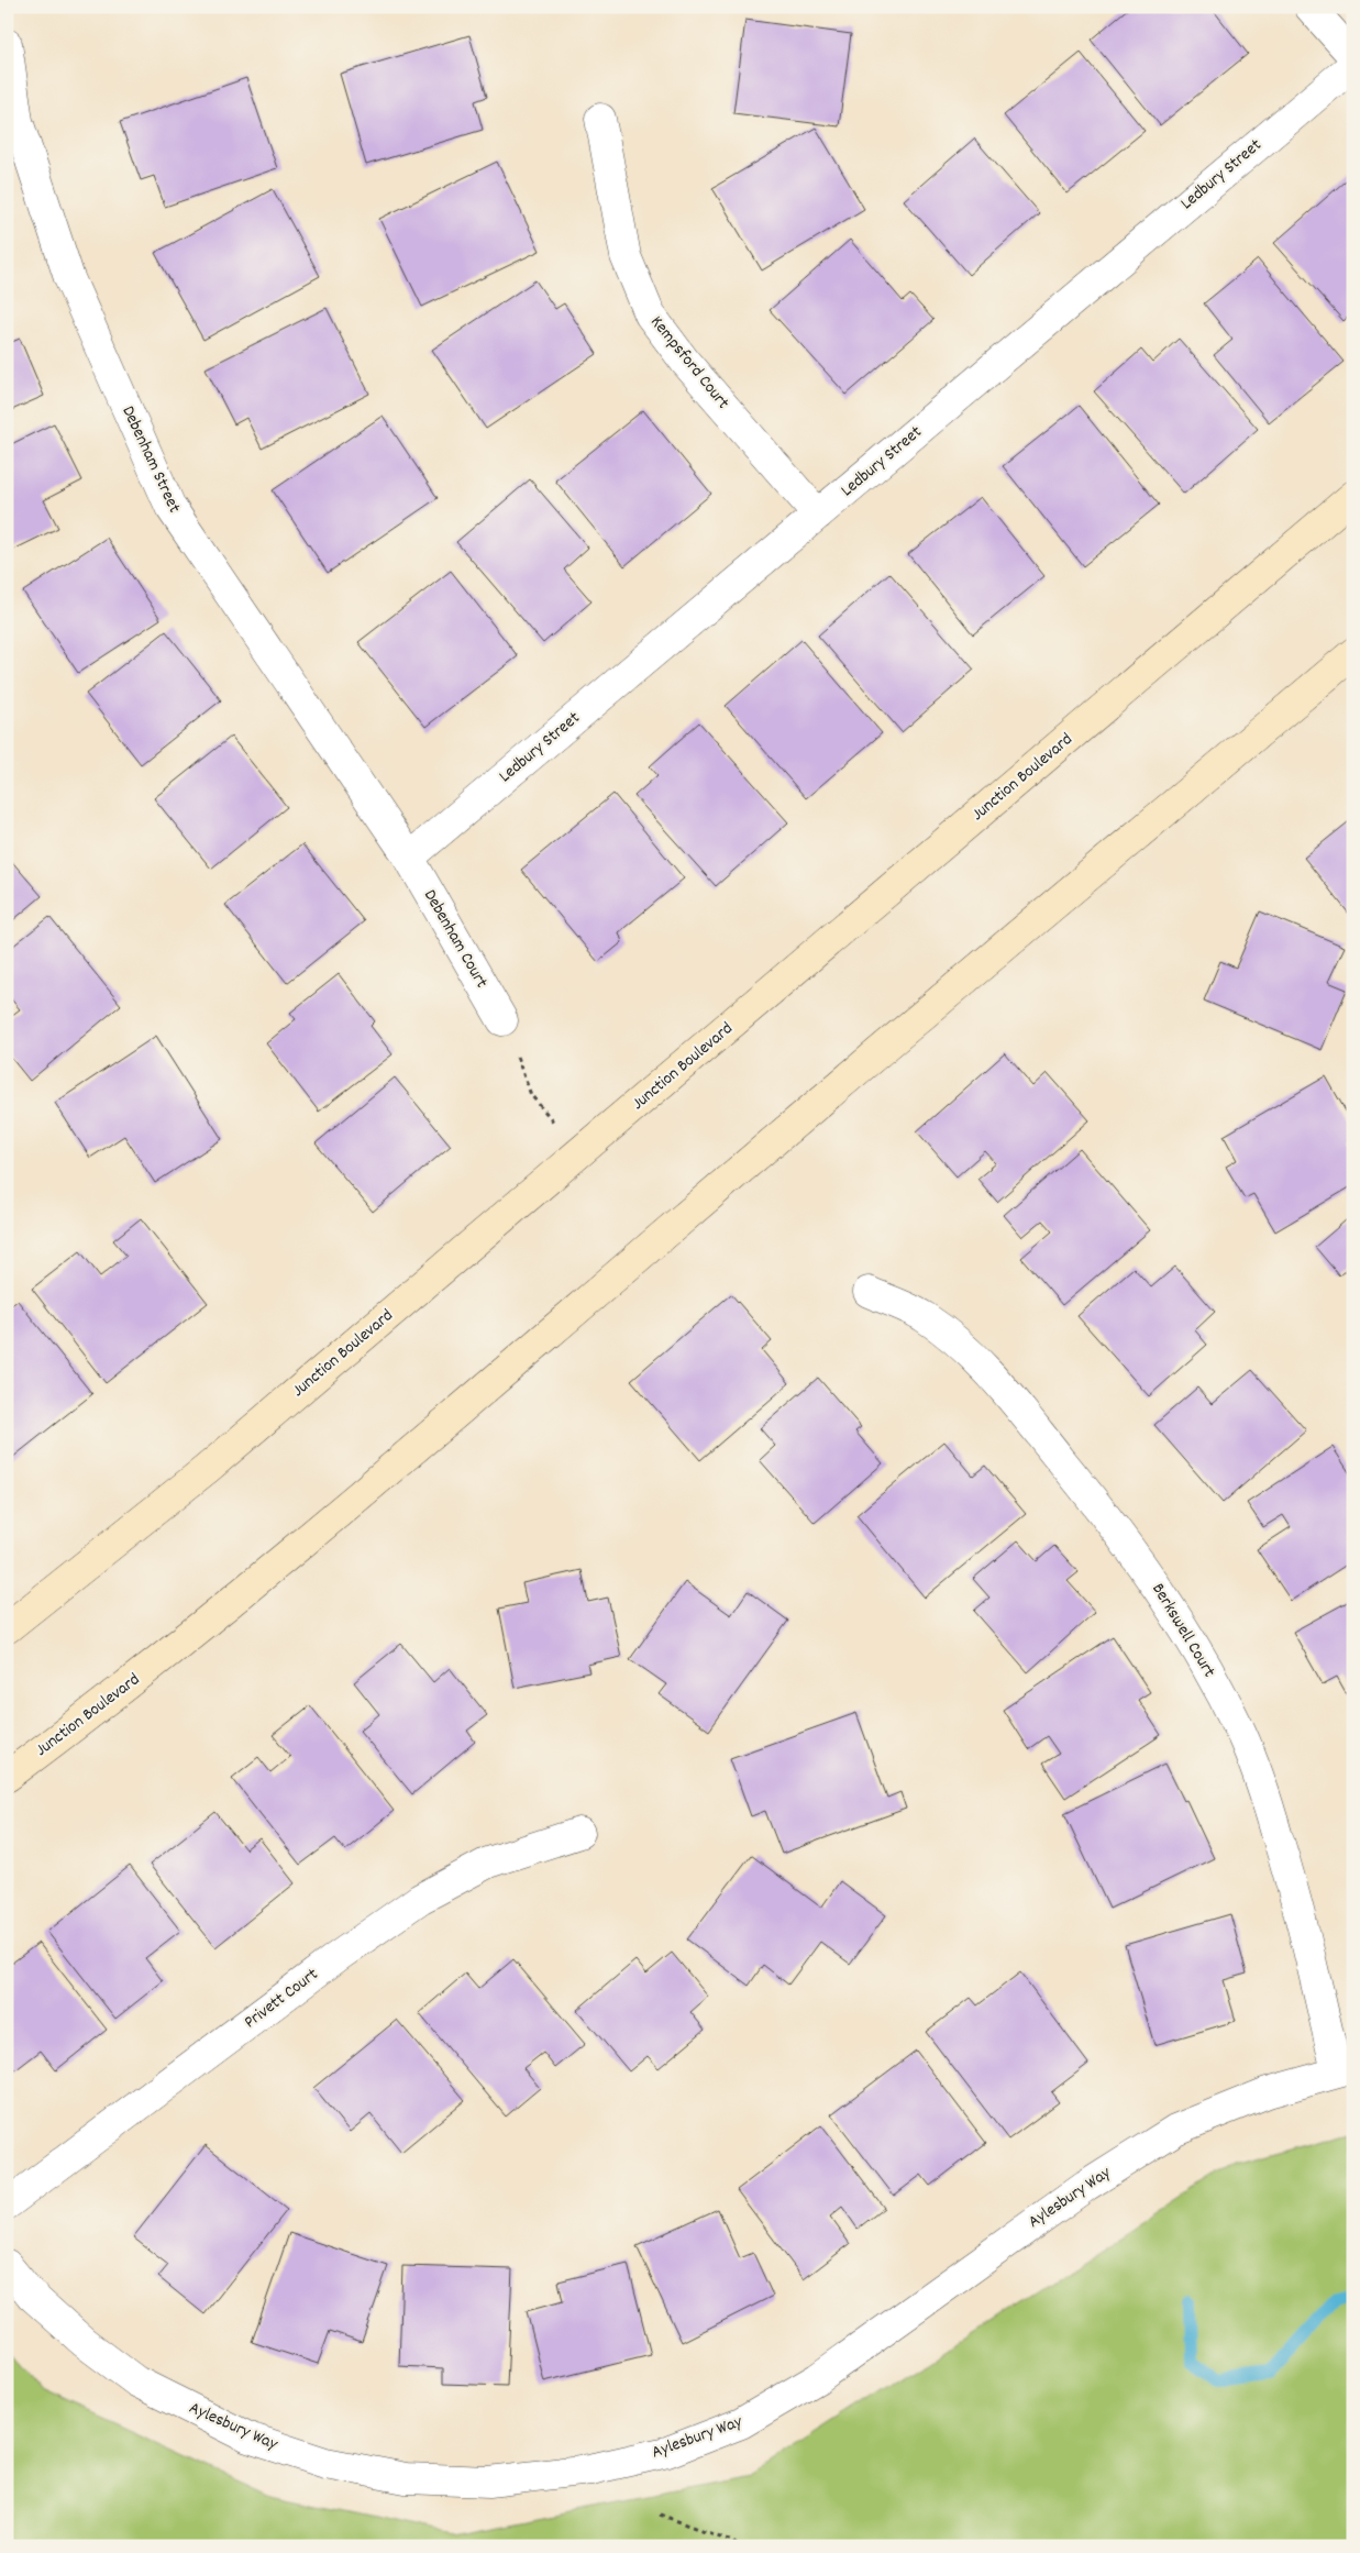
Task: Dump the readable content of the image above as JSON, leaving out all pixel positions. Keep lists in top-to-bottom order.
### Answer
{
  "streets": {
    "main road": ["Junction Boulevard"],
    "street": [
      "Ledbury Street",
      "Kempsford Court",
      "Debenham Street",
      "Debenham Court",
      "Berkswell Court",
      "Privett Court",
      "Aylesbury Way"
    ]
  },
  "crossings": [
    ["Ledbury Street", "Kempsford Court"],
    ["Ledbury Street", "Debenham Street"],
    ["Ledbury Street", "Debenham Court"],
    ["Debenham Street", "Debenham Court"],
    ["Berkswell Court", "Aylesbury Way"]
  ]
}
